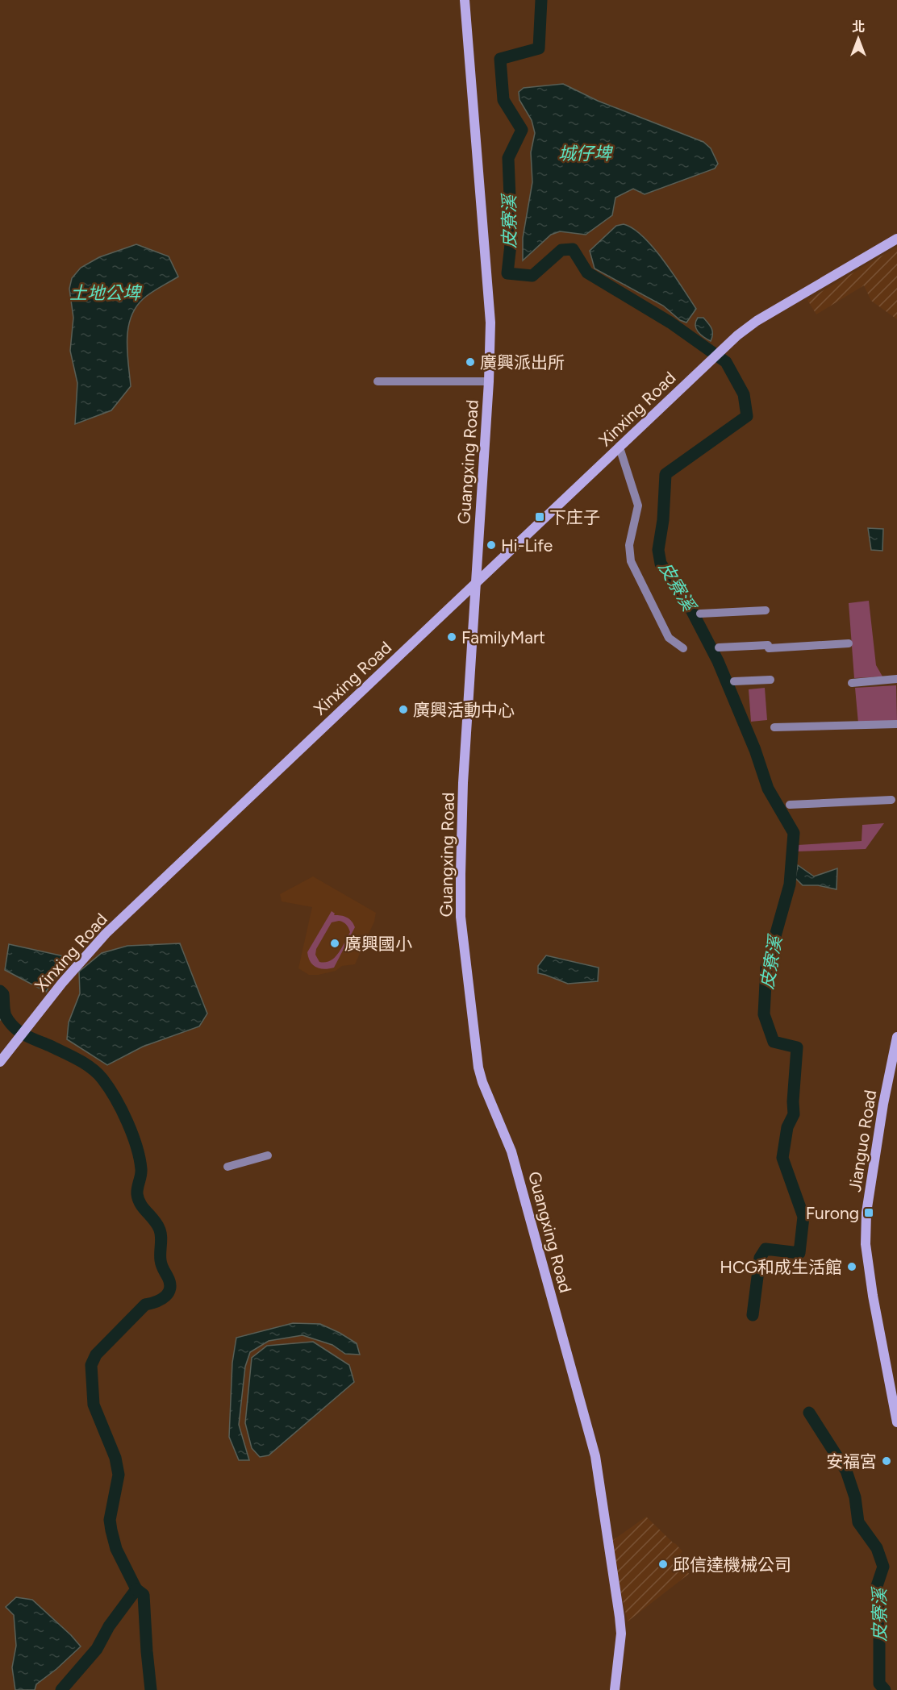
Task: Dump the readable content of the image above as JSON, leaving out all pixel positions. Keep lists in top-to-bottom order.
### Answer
{
  "streets": {
    "street": ["Xinxing Road", "Guangxing Road", "Jianguo Road"]
  },
  "crossings": [
    ["Xinxing Road", "Guangxing Road"]
  ],
  "water": ["城仔埤", "皮寮溪", "土地公埤"],
  "places": {
    "other": [
      "廣興派出所",
      "Hi-Life",
      "FamilyMart",
      "廣興活動中心",
      "廣興國小",
      "HCG和成生活館",
      "安福宮",
      "邱信達機械公司"
    ],
    "transit": ["下庄子", "Furong"]
  },
  "north": "top"
}
